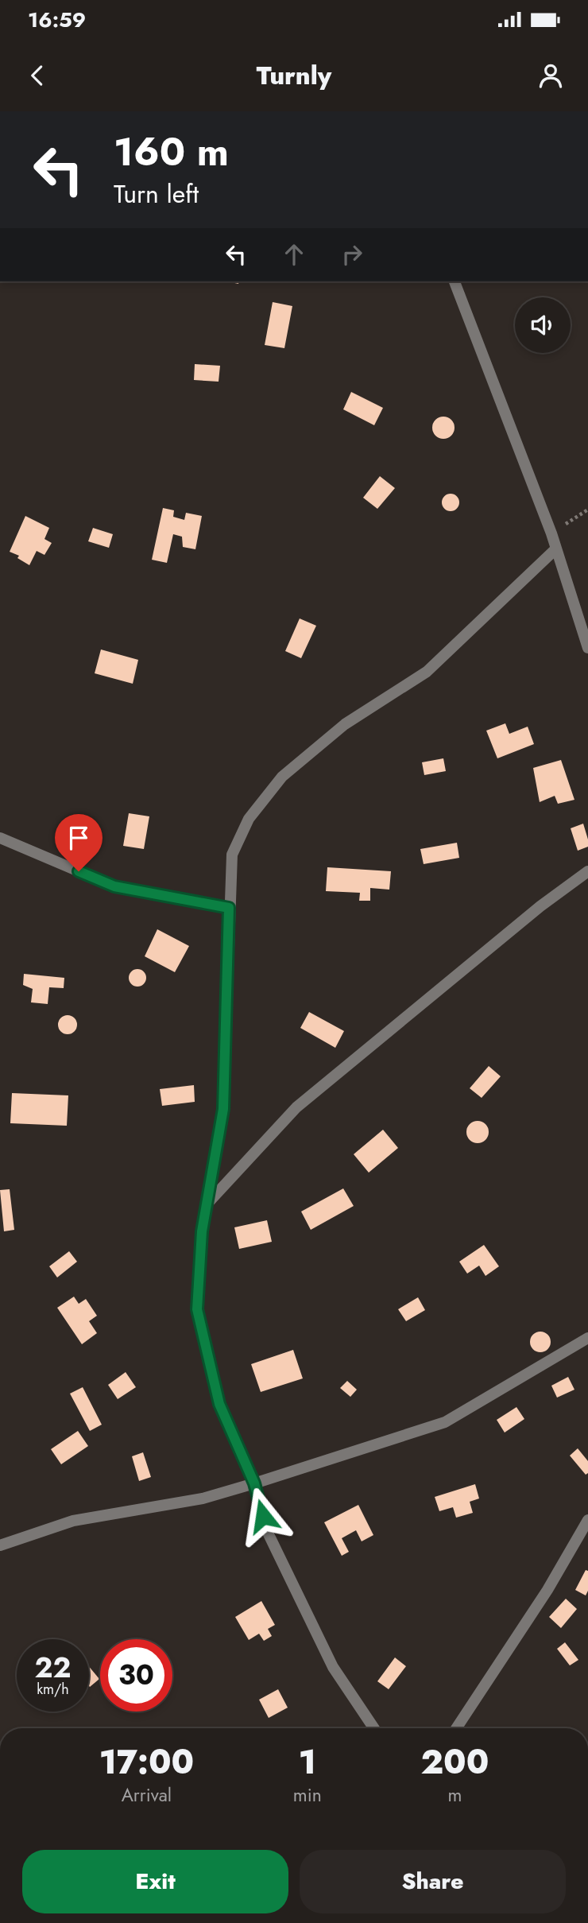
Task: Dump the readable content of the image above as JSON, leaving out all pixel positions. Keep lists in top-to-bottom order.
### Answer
{
  "page": {
    "status": "16:59",
    "header": "Turnly",
    "turn": ["160 m", "Turn left"],
    "speed": "22 km/h",
    "limit": "30",
    "eta": [
      "17:00",
      "Arrival",
      "1",
      "min",
      "200",
      "m"
    ],
    "buttons": ["Exit", "Share"]
  }
}
